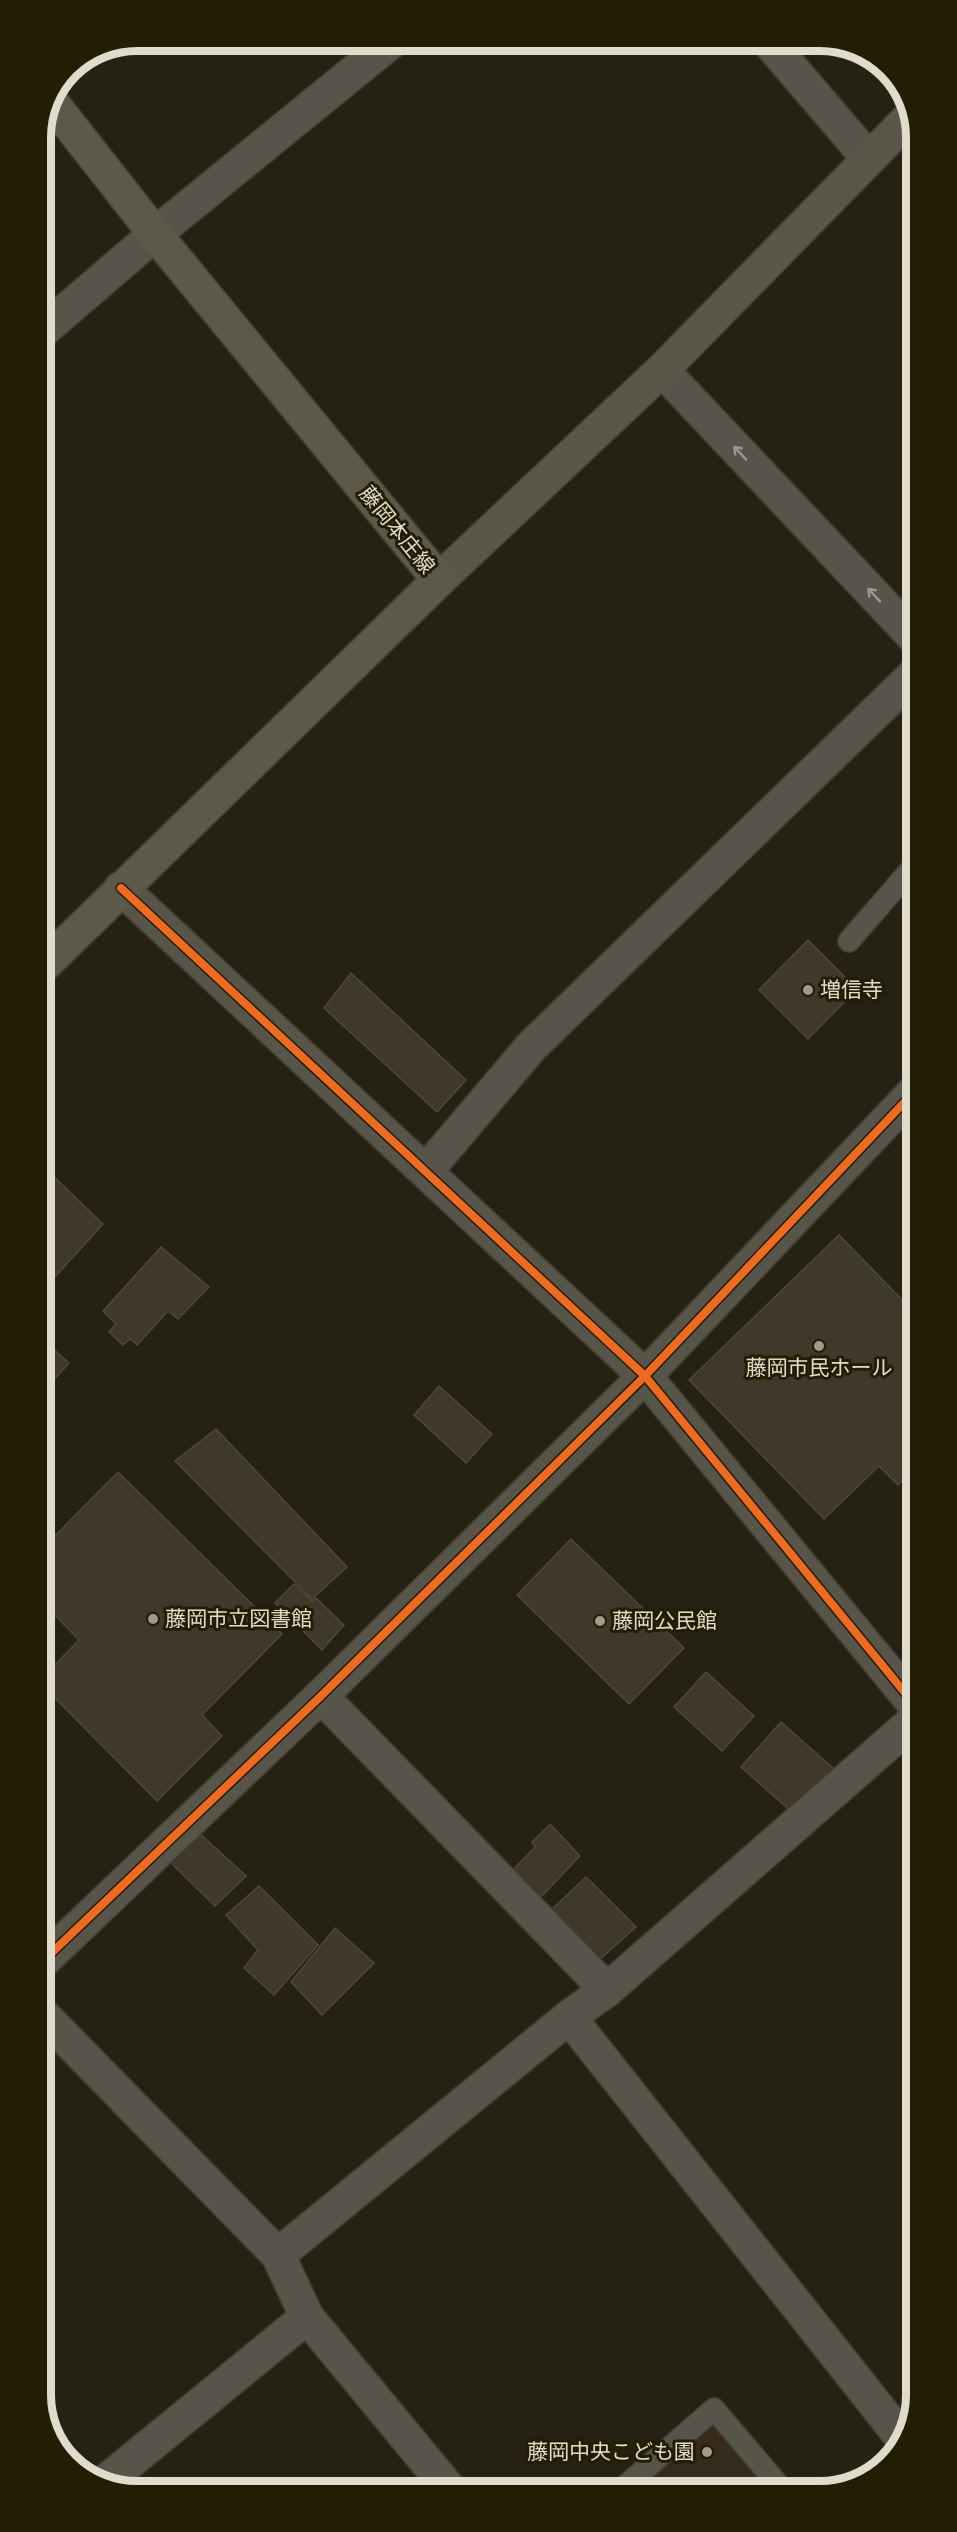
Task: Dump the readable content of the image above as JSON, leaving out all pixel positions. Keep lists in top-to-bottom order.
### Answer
{
  "streets": {
    "main road": ["藤岡本庄線"]
  },
  "places": [
    "増信寺",
    "藤岡市民ホール",
    "藤岡市立図書館",
    "藤岡公民館",
    "藤岡中央こども園"
  ]
}
